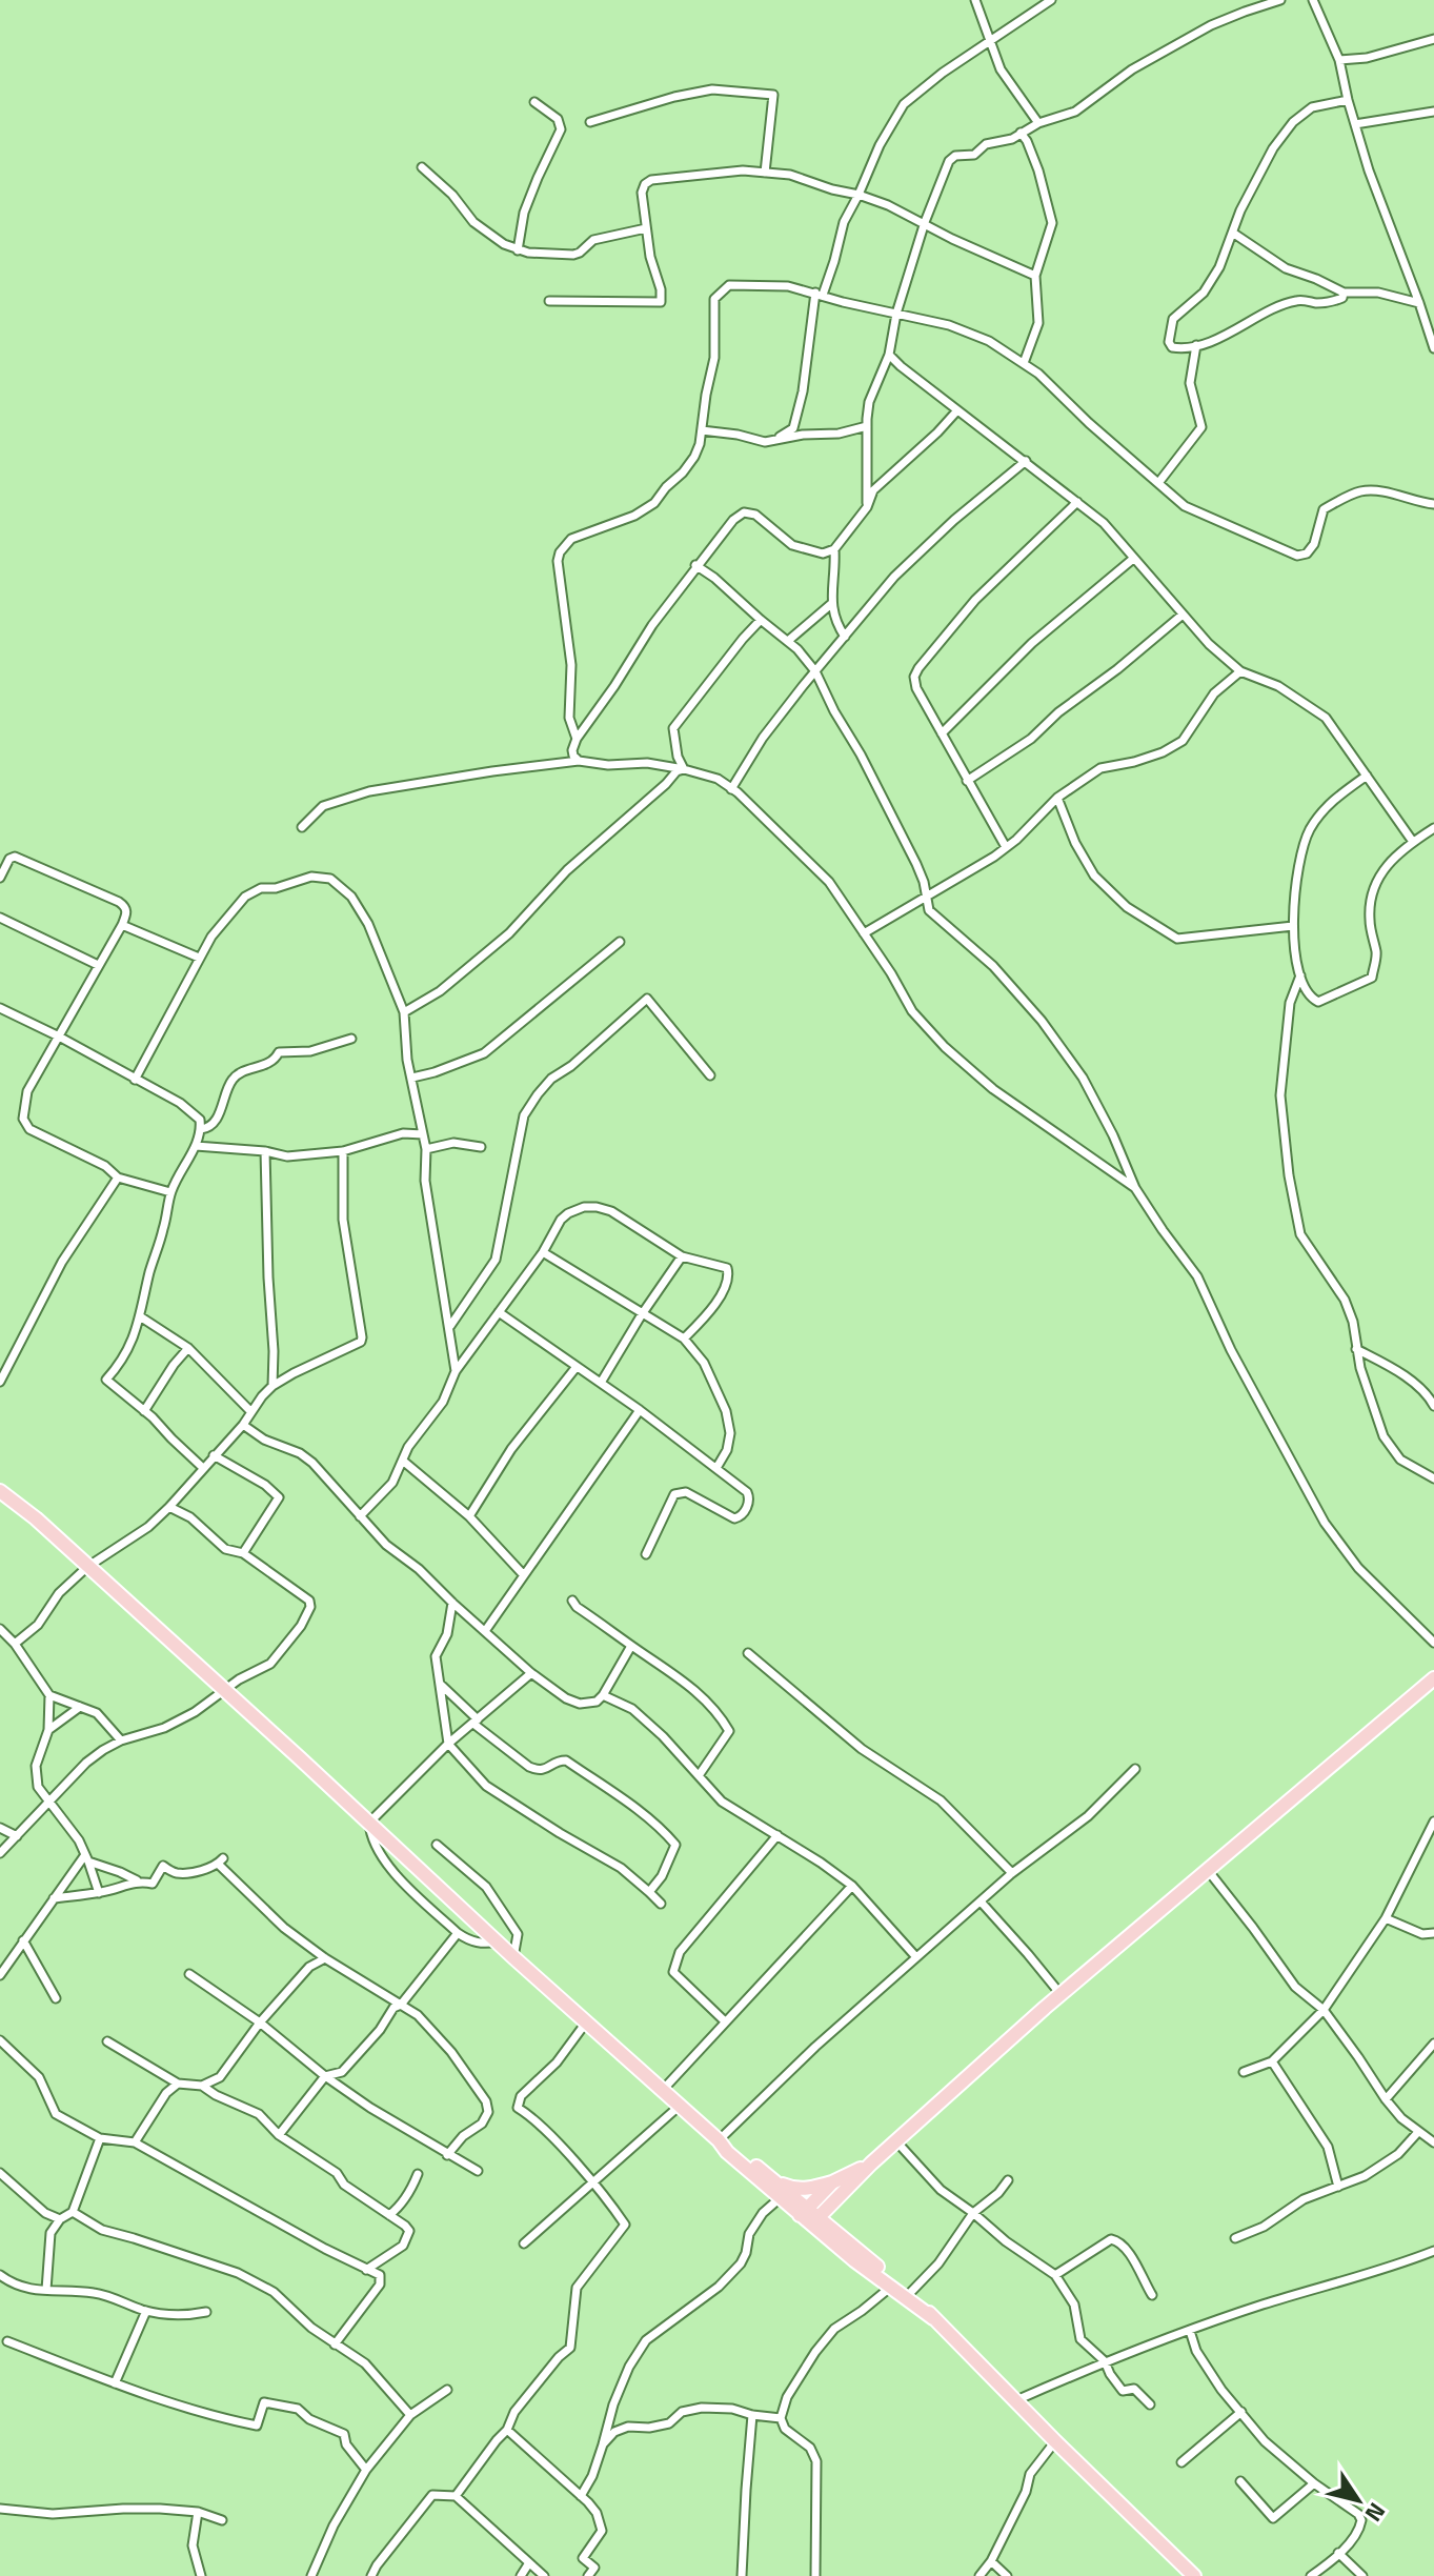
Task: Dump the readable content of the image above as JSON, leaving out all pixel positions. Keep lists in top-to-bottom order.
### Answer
{
  "north": "bottom right"
}
